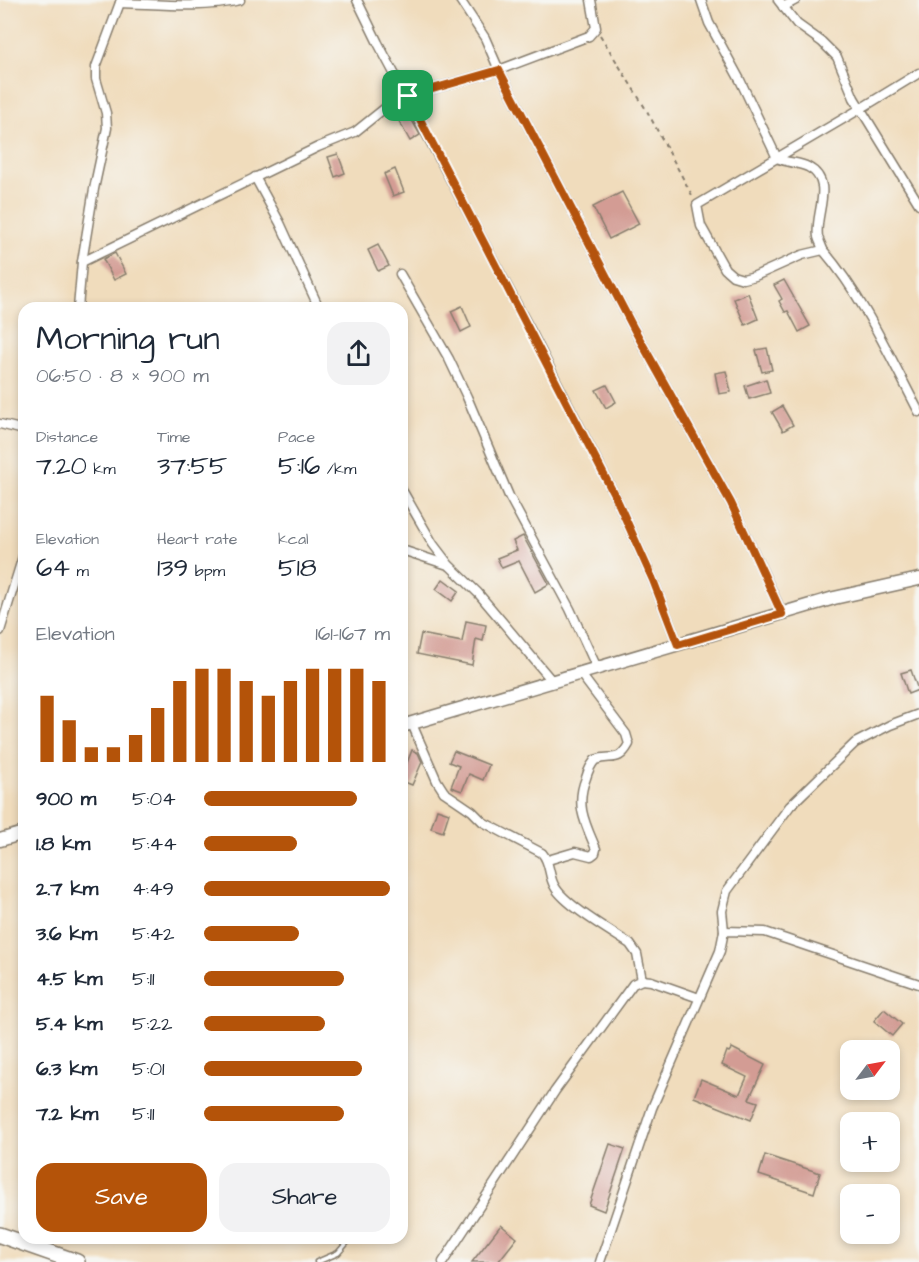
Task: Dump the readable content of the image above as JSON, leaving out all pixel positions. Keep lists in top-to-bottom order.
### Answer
{
  "north": "top right",
  "page": {
    "heading": ["Morning run", "06:50 · 8 × 900 m"],
    "stats": [
      ["Distance", "7.20 km"],
      ["Time", "37:55"],
      ["Pace", "5:16 /km"],
      ["Elevation", "64 m"],
      ["Heart rate", "139 bpm"],
      ["kcal", "518"]
    ],
    "chart": ["Elevation", "161–167 m"],
    "list": [
      {
        "name": "900 m",
        "note": "5:04"
      },
      {
        "name": "1.8 km",
        "note": "5:44"
      },
      {
        "name": "2.7 km",
        "note": "4:49"
      },
      {
        "name": "3.6 km",
        "note": "5:42"
      },
      {
        "name": "4.5 km",
        "note": "5:11"
      },
      {
        "name": "5.4 km",
        "note": "5:22"
      },
      {
        "name": "6.3 km",
        "note": "5:01"
      },
      {
        "name": "7.2 km",
        "note": "5:11"
      }
    ],
    "map_buttons": ["+", "−"],
    "buttons": ["Save", "Share"]
  }
}
